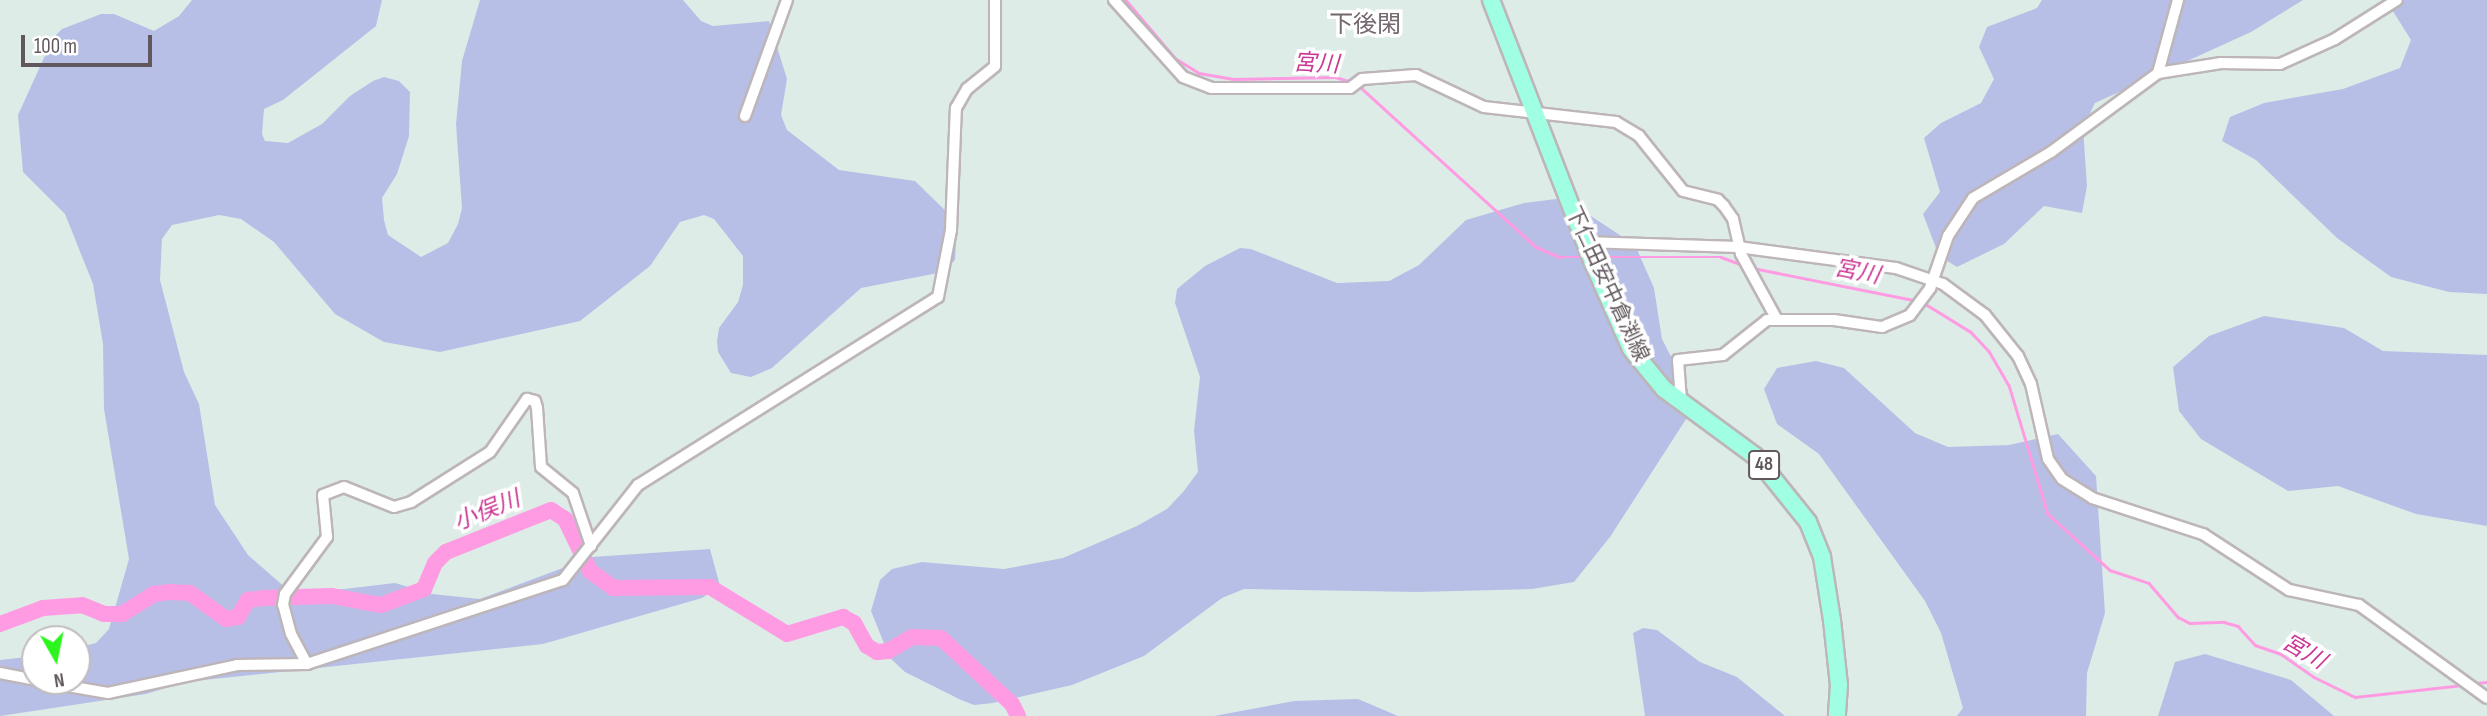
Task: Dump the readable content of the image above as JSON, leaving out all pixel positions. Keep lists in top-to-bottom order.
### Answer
{
  "streets": {
    "main road": ["下仁田安中倉渕線", "48"]
  },
  "districts": ["下後閑"],
  "water": ["宮川", "小俣川"],
  "scale_bar": "100 m",
  "north": "bottom"
}
